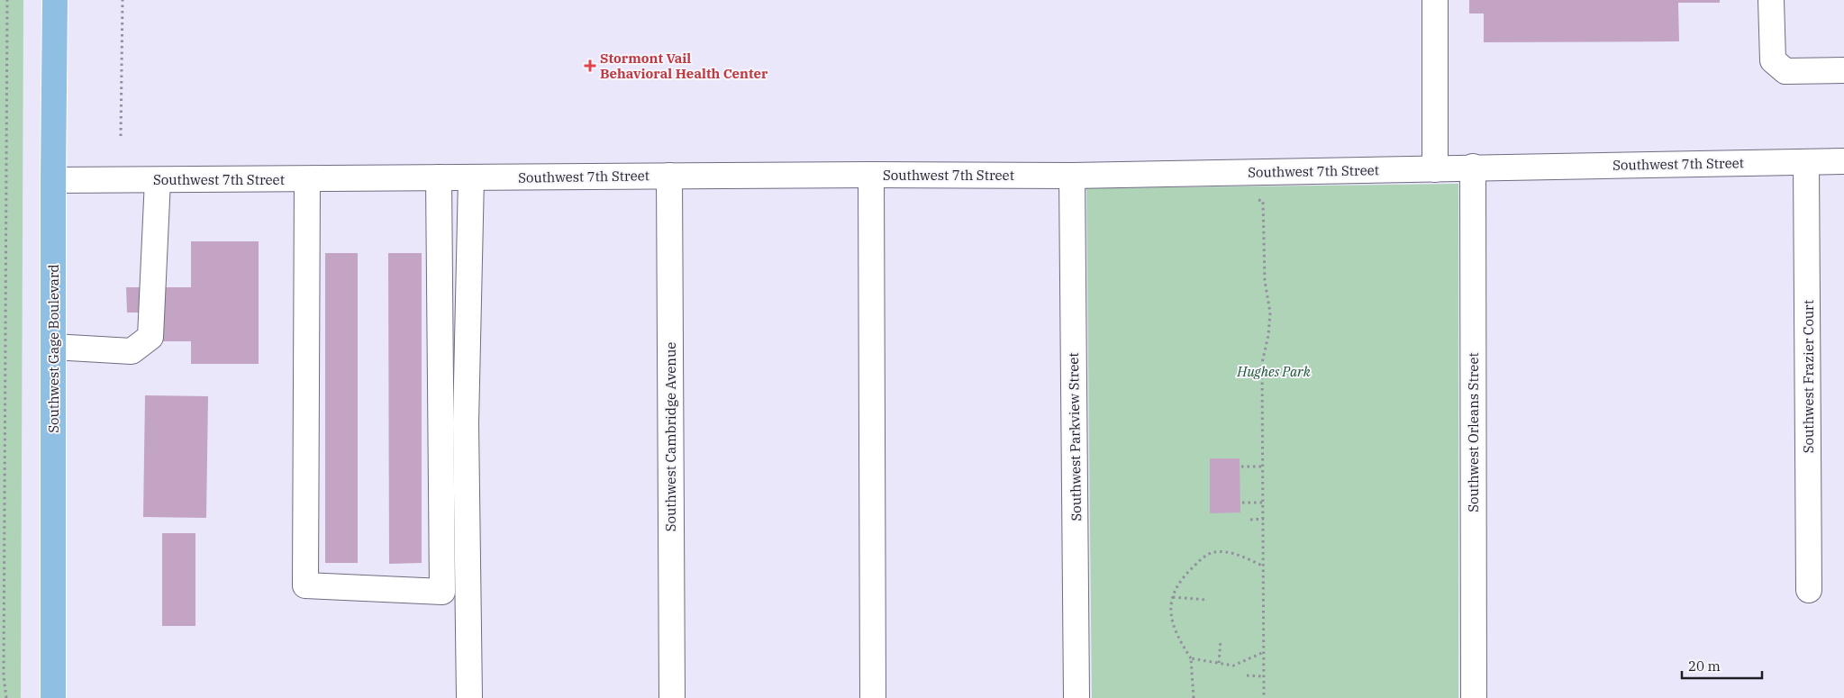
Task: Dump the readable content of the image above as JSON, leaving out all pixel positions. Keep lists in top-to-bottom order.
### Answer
{
  "streets": {
    "main road": ["Southwest Gage Boulevard"],
    "street": [
      "Southwest 7th Street",
      "Southwest Frazier Court",
      "Southwest Orleans Street",
      "Southwest Cambridge Avenue",
      "Southwest Parkview Street"
    ]
  },
  "crossings": [
    ["Southwest 7th Street", "Southwest Gage Boulevard"],
    ["Southwest 7th Street", "Southwest Frazier Court"],
    ["Southwest 7th Street", "Southwest Orleans Street"],
    ["Southwest 7th Street", "Southwest Cambridge Avenue"],
    ["Southwest 7th Street", "Southwest Parkview Street"]
  ],
  "parks": ["Hughes Park"],
  "places": {
    "health": ["Stormont Vail Behavioral Health Center"]
  },
  "scale_bar": "20 m"
}
